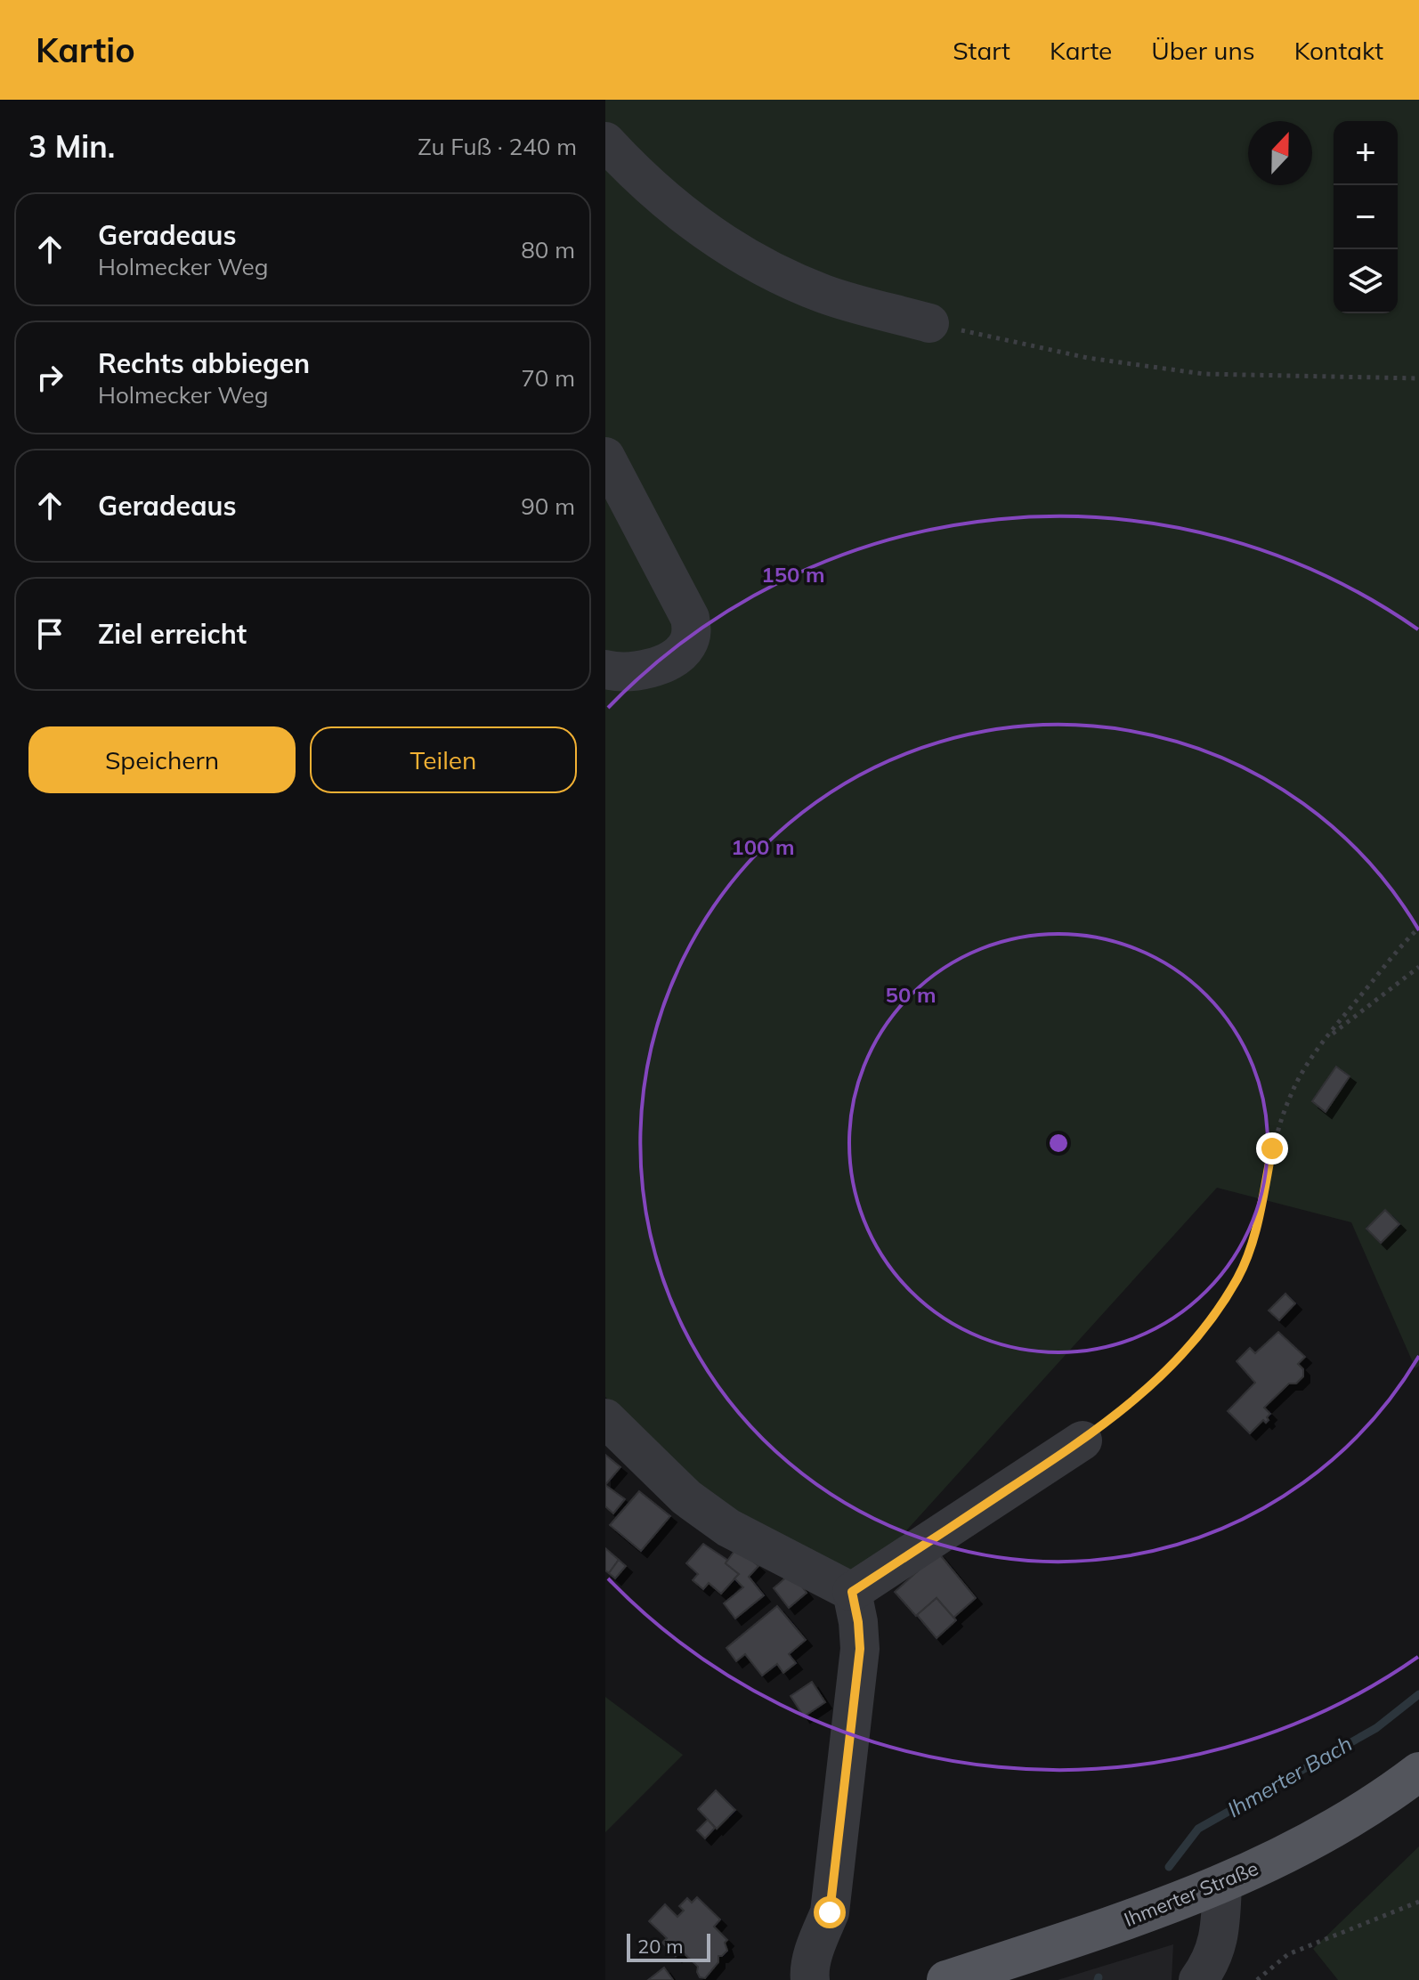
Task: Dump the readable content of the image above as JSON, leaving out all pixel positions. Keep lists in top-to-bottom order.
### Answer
{
  "streets": {
    "main road": ["Ihmerter Straße"]
  },
  "water": ["Ihmerter Bach"],
  "scale_bar": "20 m",
  "north": "top",
  "page": {
    "header": "Kartio",
    "nav": [
      "Start",
      "Karte",
      "Über uns",
      "Kontakt"
    ],
    "heading": ["3 Min.", "Zu Fuß · 240 m"],
    "map_buttons": ["+", "−"],
    "list": [
      ["Geradeaus", "Holmecker Weg", "80 m"],
      ["Rechts abbiegen", "Holmecker Weg", "70 m"],
      ["Geradeaus", "90 m"],
      "Ziel erreicht"
    ],
    "buttons": ["Speichern", "Teilen"],
    "scale": "20 m"
  },
  "rings": ["150 m", "100 m", "50 m"]
}
